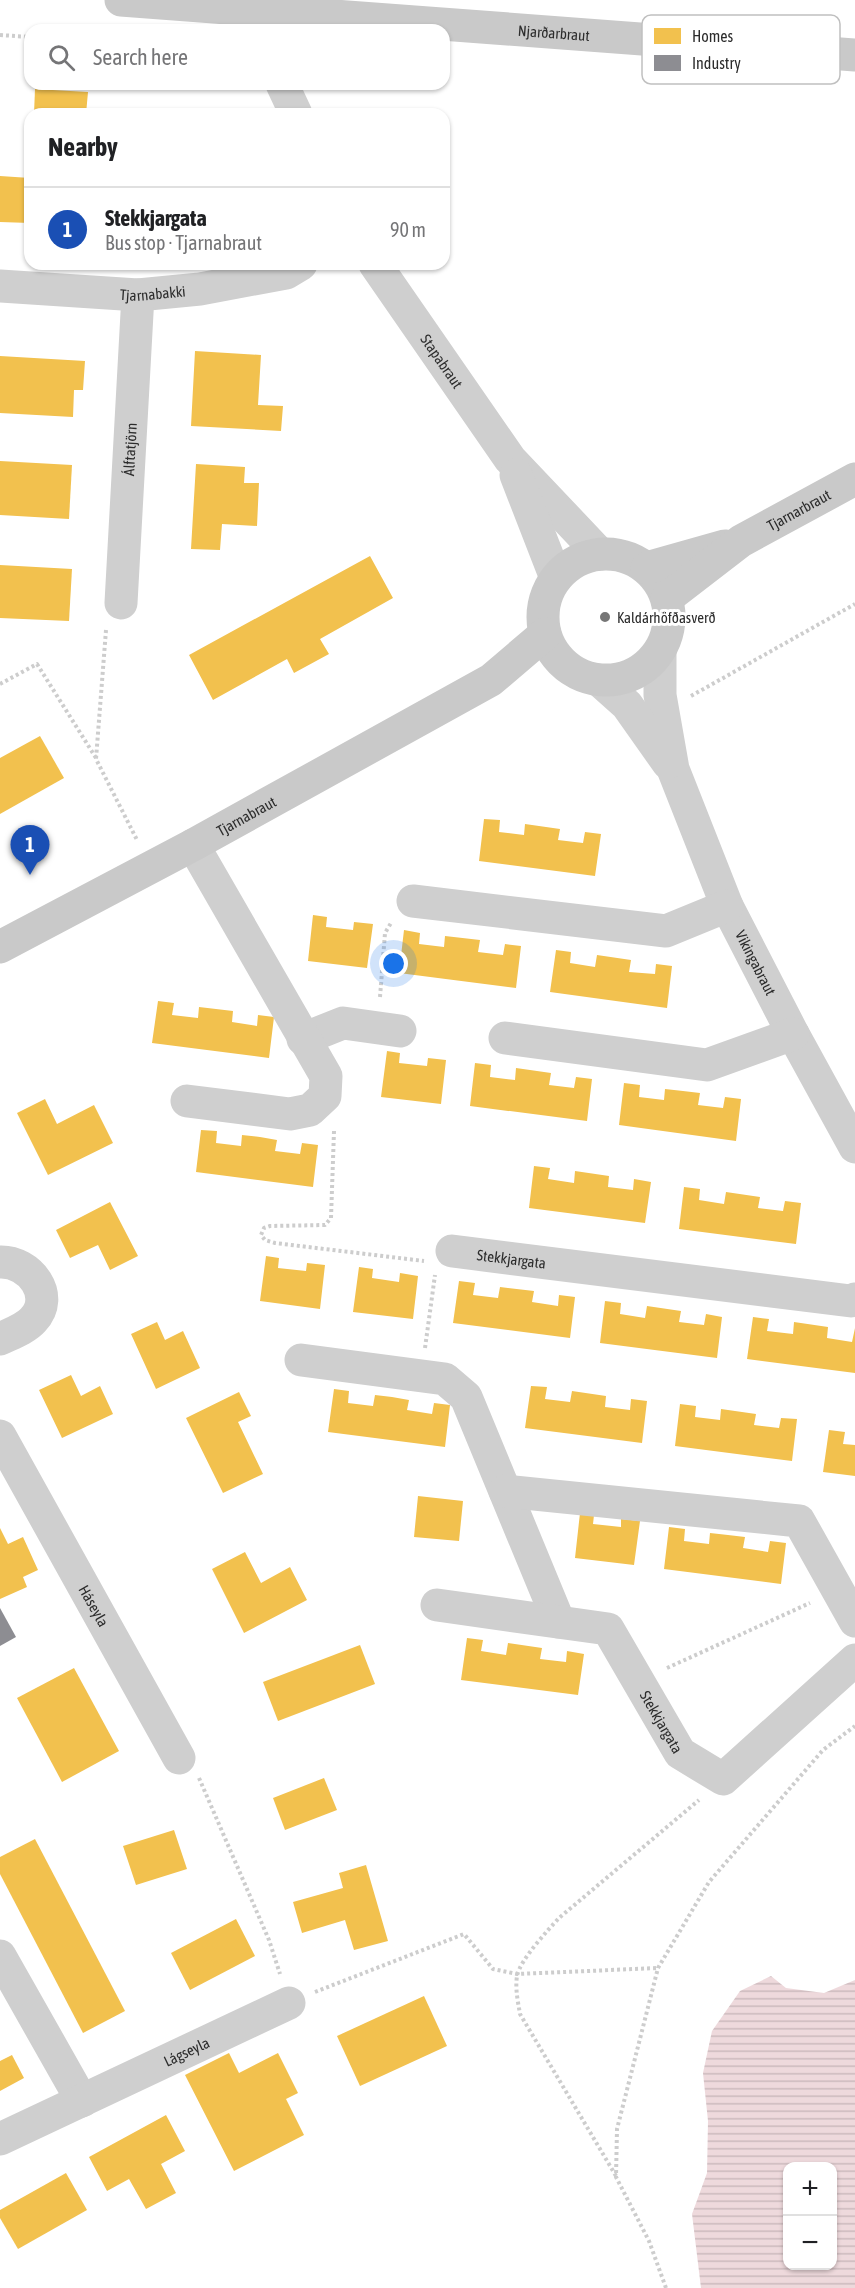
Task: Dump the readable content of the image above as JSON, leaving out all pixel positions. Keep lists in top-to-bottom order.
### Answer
{
  "streets": {
    "street": [
      "Njarðarbraut",
      "Tjarnabakki",
      "Stapabraut",
      "Álftatjörn",
      "Tjarnarbraut",
      "Tjarnabraut",
      "Vikingabraut",
      "Stekkjargata",
      "Háseyla",
      "Lágseyla"
    ]
  },
  "crossings": [
    ["Tjarnabakki", "Álftatjörn"],
    ["Stapabraut", "Tjarnarbraut"],
    ["Stapabraut", "Tjarnabraut"],
    ["Stapabraut", "Vikingabraut"],
    ["Tjarnarbraut", "Tjarnabraut"],
    ["Tjarnarbraut", "Vikingabraut"],
    ["Tjarnabraut", "Vikingabraut"]
  ],
  "places": ["Kaldárhöfðasverð"],
  "legend": ["Homes", "Industry"],
  "page": {
    "search": "Search here",
    "heading": "Nearby",
    "list": [
      {
        "mark": "1",
        "name": "Stekkjargata",
        "note": "Bus stop · Tjarnabraut",
        "value": "90 m"
      }
    ],
    "pins": "1",
    "map_buttons": ["+", "−"]
  }
}
